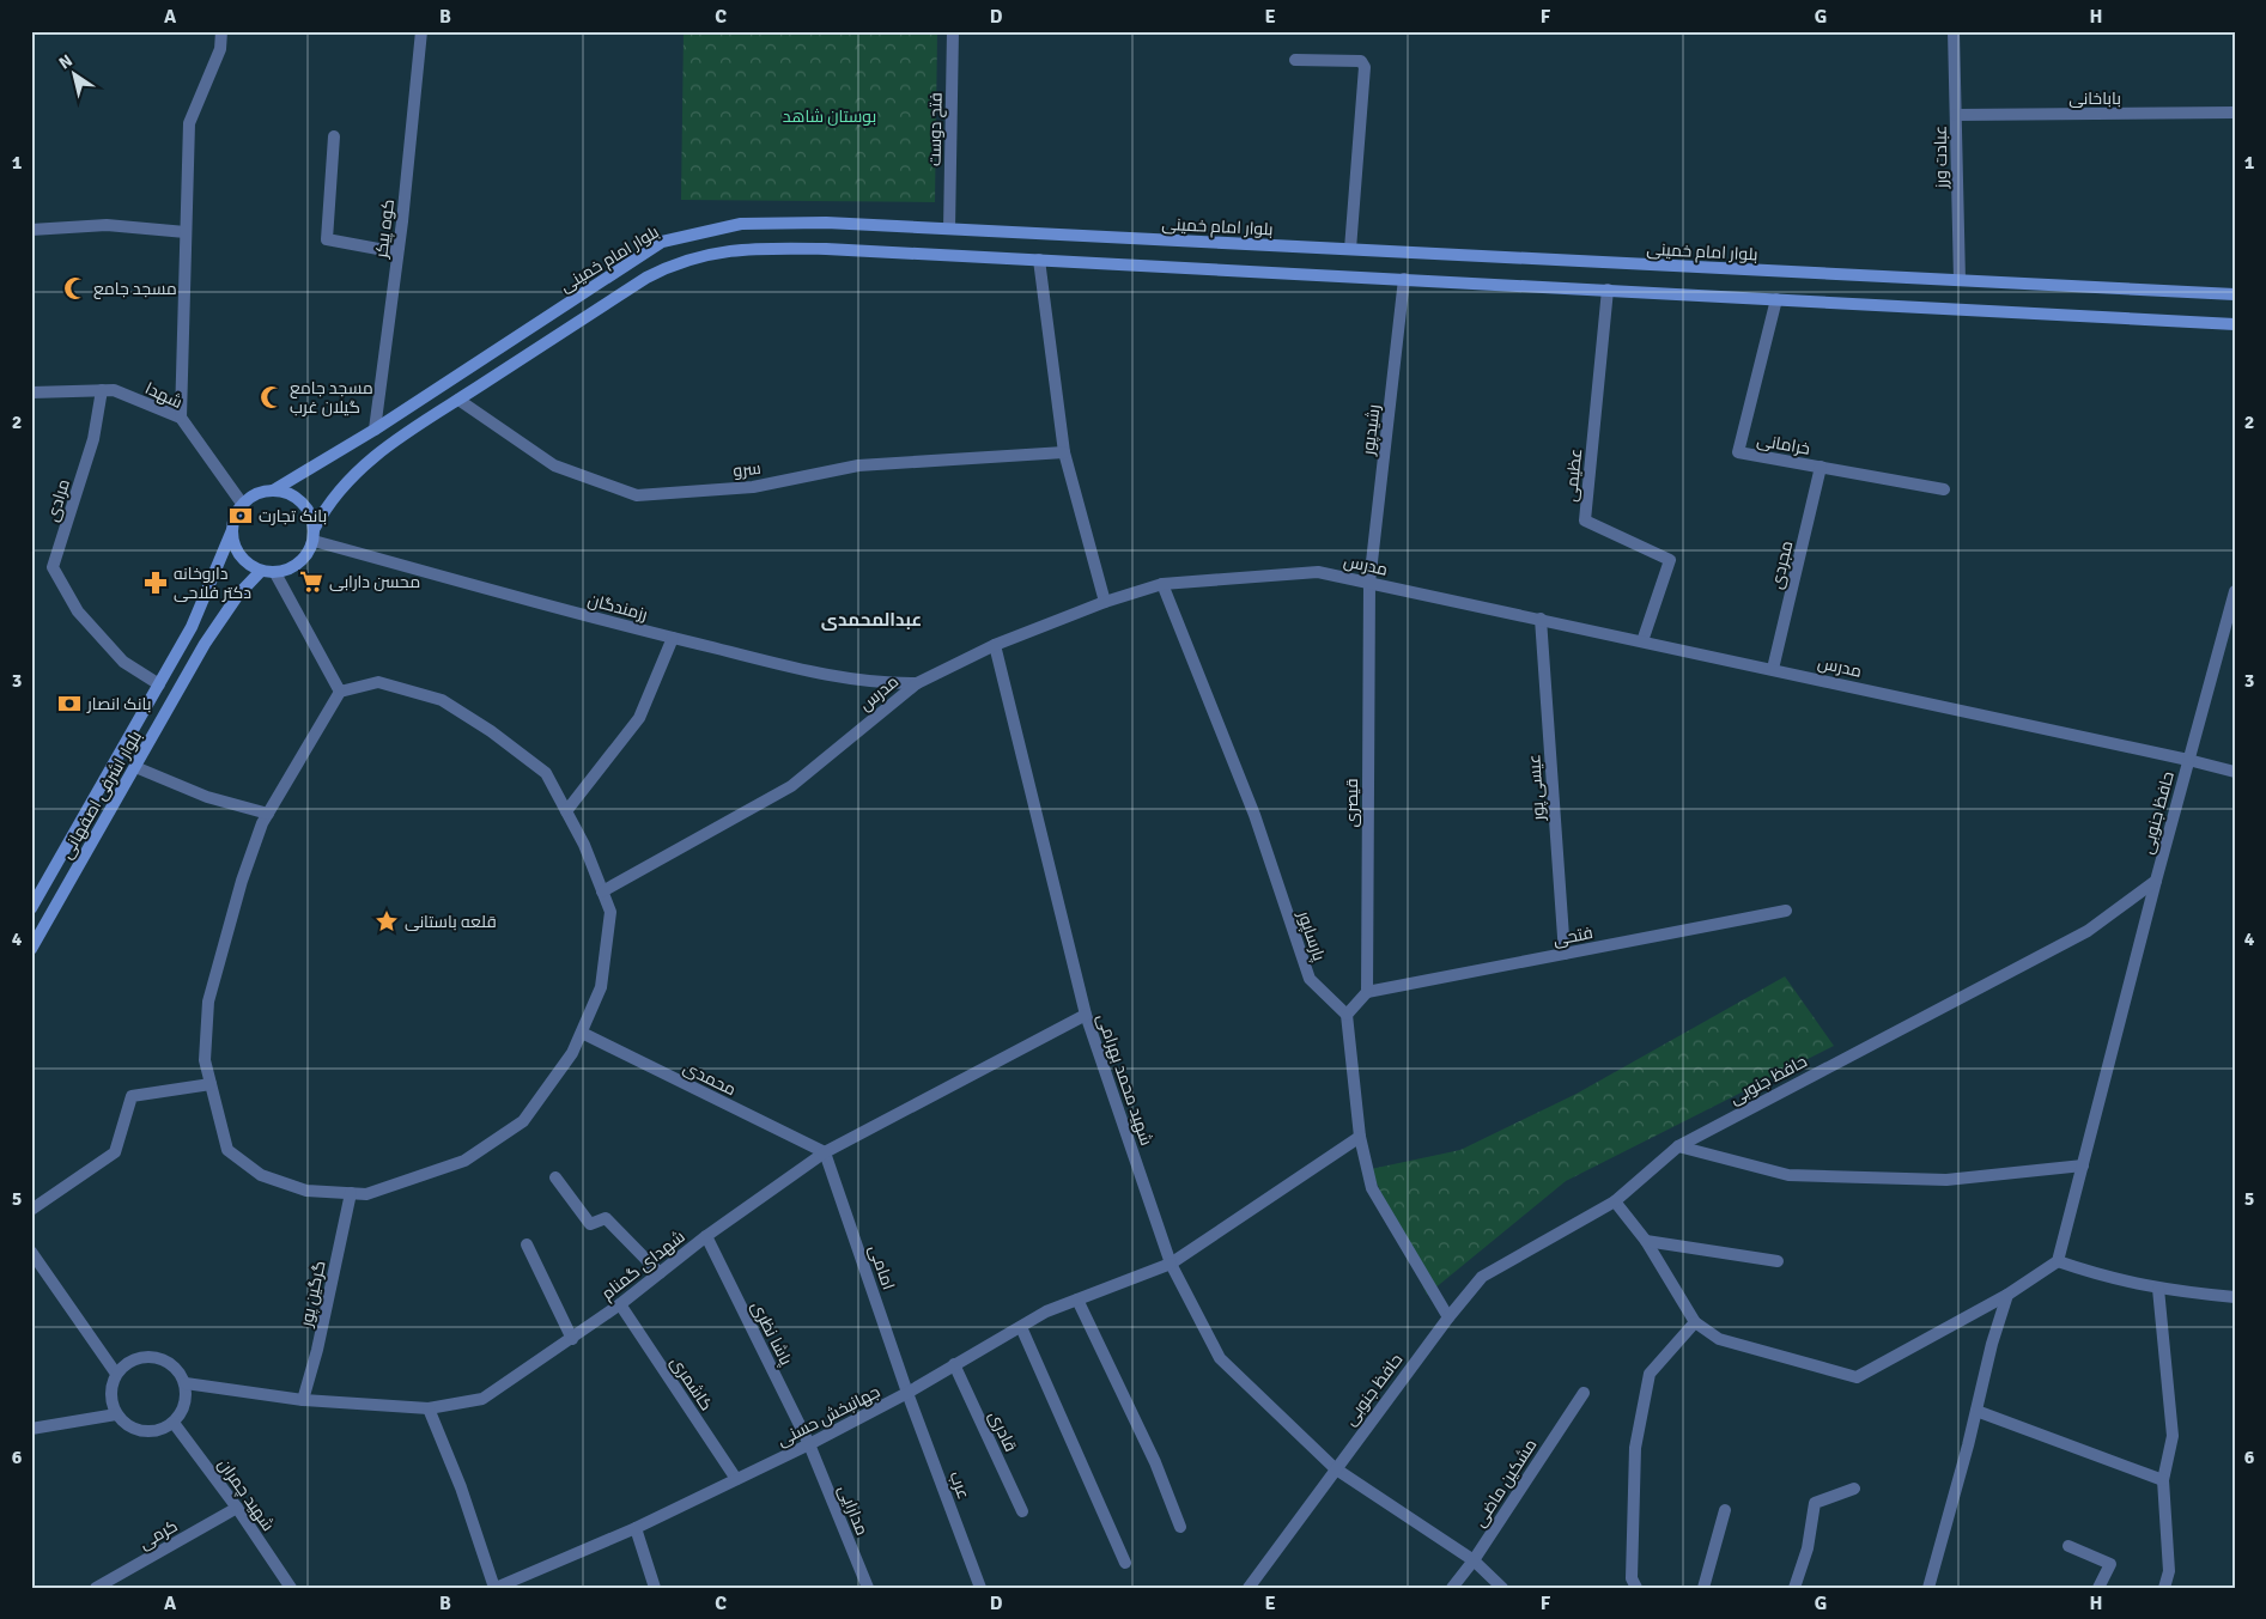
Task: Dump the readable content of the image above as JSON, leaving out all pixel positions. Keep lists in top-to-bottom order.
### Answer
{
  "streets": {
    "main road": ["بلوار امام خمینی", "بلوار اشرفی اصفهانی"],
    "street": [
      "باباخانی",
      "فتح دوست",
      "عبادت ورز",
      "کوه پیکر",
      "شهدا",
      "رشیدپور",
      "خرامانی",
      "سرو",
      "عظیمی",
      "مرادی",
      "مدرس",
      "مجردی",
      "رزمندگان",
      "عیسی پور",
      "قیصری",
      "حافظ جنوبی",
      "پارساپور",
      "فتحی",
      "محمدی",
      "شهید محمد بهرامی",
      "شهدای گمنام",
      "امامی",
      "گرگین پور",
      "پاشا نظری",
      "کاشمری",
      "جهانبخش حسنی",
      "قادری",
      "مشکین ماضی",
      "عرب",
      "شهید چمران",
      "مدارایی",
      "کرمی"
    ]
  },
  "crossings": [
    ["باباخانی", "عبادت ورز"],
    ["فتح دوست", "بلوار امام خمینی"],
    ["عبادت ورز", "بلوار امام خمینی"],
    ["بلوار امام خمینی", "کوه پیکر"],
    ["بلوار امام خمینی", "شهدا"],
    ["بلوار امام خمینی", "رزمندگان"],
    ["بلوار امام خمینی", "بلوار اشرفی اصفهانی"],
    ["شهدا", "مرادی"],
    ["شهدا", "رزمندگان"],
    ["شهدا", "بلوار اشرفی اصفهانی"],
    ["رشیدپور", "مدرس"],
    ["رشیدپور", "قیصری"],
    ["خرامانی", "مجردی"],
    ["عظیمی", "مدرس"],
    ["مرادی", "بلوار اشرفی اصفهانی"],
    ["مدرس", "مجردی"],
    ["مدرس", "رزمندگان"],
    ["مدرس", "عیسی پور"],
    ["مدرس", "قیصری"],
    ["مدرس", "حافظ جنوبی"],
    ["مدرس", "پارساپور"],
    ["مدرس", "شهید محمد بهرامی"],
    ["رزمندگان", "بلوار اشرفی اصفهانی"],
    ["عیسی پور", "فتحی"],
    ["قیصری", "فتحی"],
    ["حافظ جنوبی", "شهید محمد بهرامی"],
    ["محمدی", "شهدای گمنام"],
    ["محمدی", "امامی"],
    ["شهید محمد بهرامی", "شهدای گمنام"],
    ["شهید محمد بهرامی", "جهانبخش حسنی"],
    ["شهید محمد بهرامی", "مشکین ماضی"],
    ["شهدای گمنام", "امامی"],
    ["شهدای گمنام", "گرگین پور"],
    ["شهدای گمنام", "پاشا نظری"],
    ["شهدای گمنام", "کاشمری"],
    ["شهدای گمنام", "شهید چمران"],
    ["امامی", "جهانبخش حسنی"],
    ["امامی", "عرب"],
    ["پاشا نظری", "جهانبخش حسنی"],
    ["پاشا نظری", "مدارایی"],
    ["کاشمری", "جهانبخش حسنی"],
    ["جهانبخش حسنی", "قادری"],
    ["جهانبخش حسنی", "عرب"],
    ["جهانبخش حسنی", "مدارایی"],
    ["شهید چمران", "کرمی"]
  ],
  "districts": ["عبدالمحمدی"],
  "parks": ["بوستان شاهد"],
  "places": {
    "mosque": ["مسجد جامع", "مسجد جامع گیلان غرب"],
    "bank": ["بانک تجارت", "بانک انصار"],
    "supermarket": ["محسن دارابی"],
    "pharmacy": ["داروخانه دکتر فلاحی"],
    "place": ["قلعه باستانی"]
  },
  "north": "top left",
  "grid": {
    "columns": [
      "A",
      "B",
      "C",
      "D",
      "E",
      "F",
      "G",
      "H"
    ],
    "rows": [
      "1",
      "2",
      "3",
      "4",
      "5",
      "6"
    ]
  }
}
